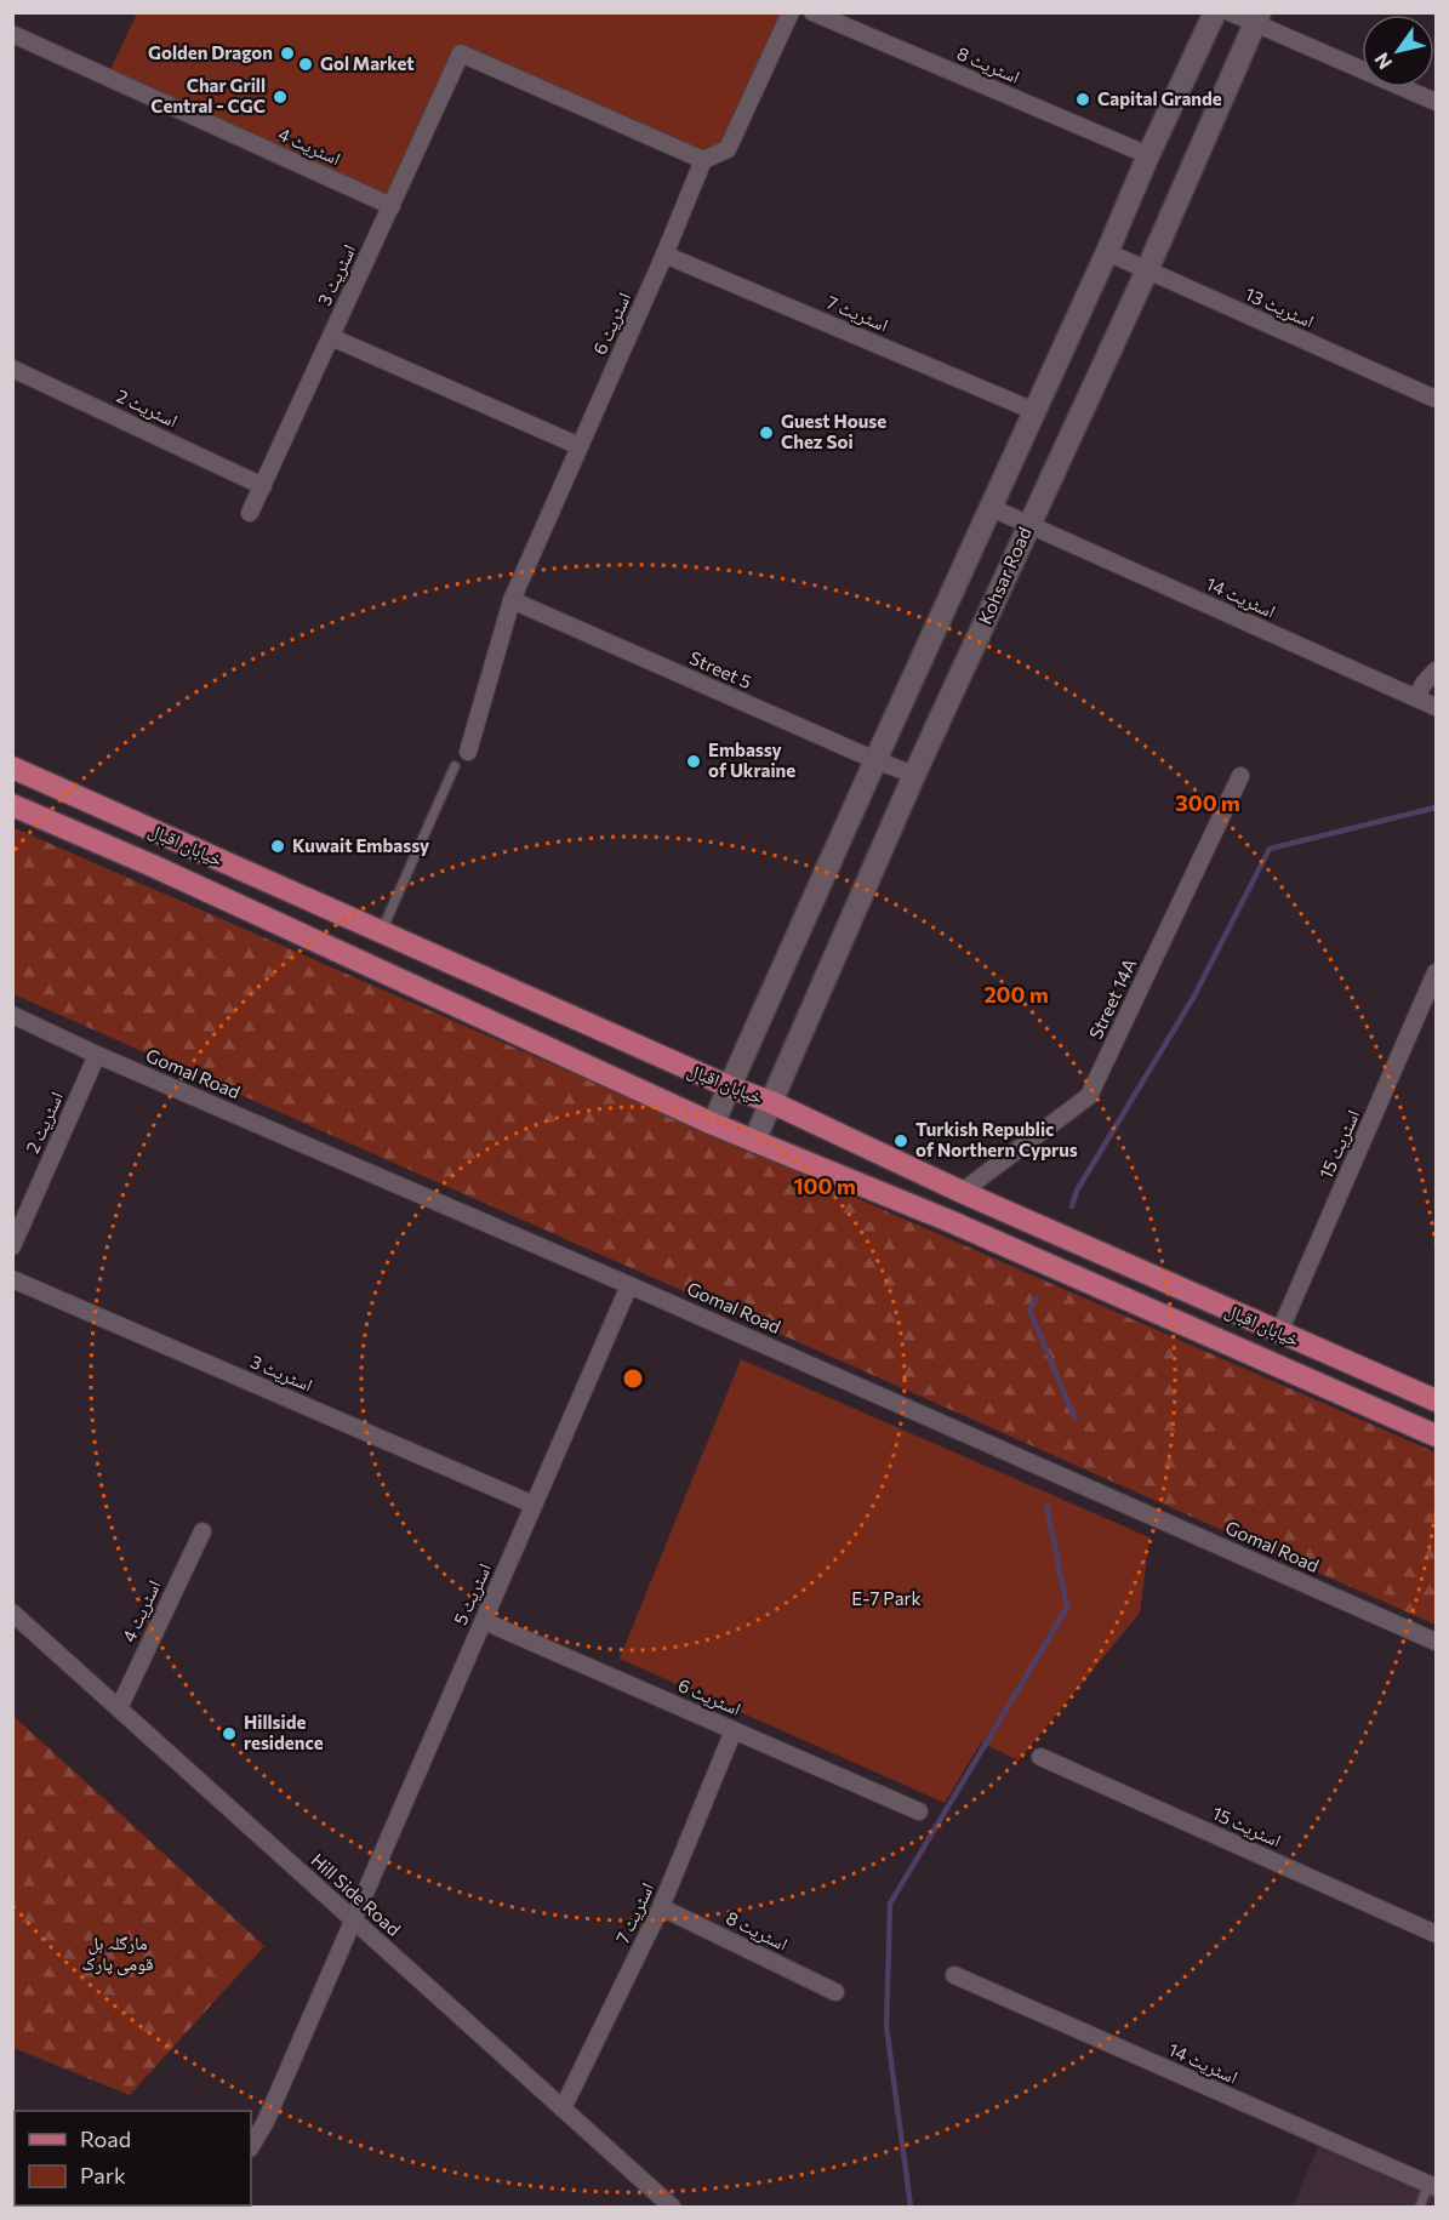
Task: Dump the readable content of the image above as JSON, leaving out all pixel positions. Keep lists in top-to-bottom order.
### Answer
{
  "streets": {
    "main road": ["خیابان اقبال"],
    "street": [
      "اسٹریٹ 8",
      "اسٹریٹ 4",
      "اسٹریٹ 3",
      "اسٹریٹ 13",
      "اسٹریٹ 7",
      "اسٹریٹ 6",
      "اسٹریٹ 2",
      "Kohsar Road",
      "اسٹریٹ 14",
      "Street 5",
      "Street 14A",
      "Gomal Road",
      "اسٹریٹ 15",
      "اسٹریٹ 5",
      "Hill Side Road"
    ]
  },
  "crossings": [
    ["اسٹریٹ 8", "اسٹریٹ 7"],
    ["اسٹریٹ 4", "اسٹریٹ 3"],
    ["اسٹریٹ 4", "Hill Side Road"],
    ["اسٹریٹ 3", "اسٹریٹ 6"],
    ["اسٹریٹ 3", "اسٹریٹ 2"],
    ["اسٹریٹ 3", "اسٹریٹ 5"],
    ["اسٹریٹ 13", "Kohsar Road"],
    ["اسٹریٹ 7", "اسٹریٹ 6"],
    ["اسٹریٹ 7", "Hill Side Road"],
    ["اسٹریٹ 6", "Street 5"],
    ["اسٹریٹ 6", "اسٹریٹ 5"],
    ["اسٹریٹ 2", "Gomal Road"],
    ["Kohsar Road", "اسٹریٹ 14"],
    ["Kohsar Road", "Street 5"],
    ["Kohsar Road", "خیابان اقبال"],
    ["خیابان اقبال", "Street 14A"],
    ["خیابان اقبال", "اسٹریٹ 15"],
    ["Gomal Road", "اسٹریٹ 5"],
    ["اسٹریٹ 5", "Hill Side Road"]
  ],
  "parks": ["E-7 Park", "مارگلہ ہل قومی پارک"],
  "places": [
    "Golden Dragon",
    "Gol Market",
    "Char Grill Central - CGC",
    "Capital Grande",
    "Guest House Chez Soi",
    "Embassy of Ukraine",
    "Kuwait Embassy",
    "Turkish Republic of Northern Cyprus",
    "Hillside residence"
  ],
  "legend": ["Road", "Park"],
  "north": "bottom left",
  "rings": ["300 m", "200 m", "100 m"]
}
